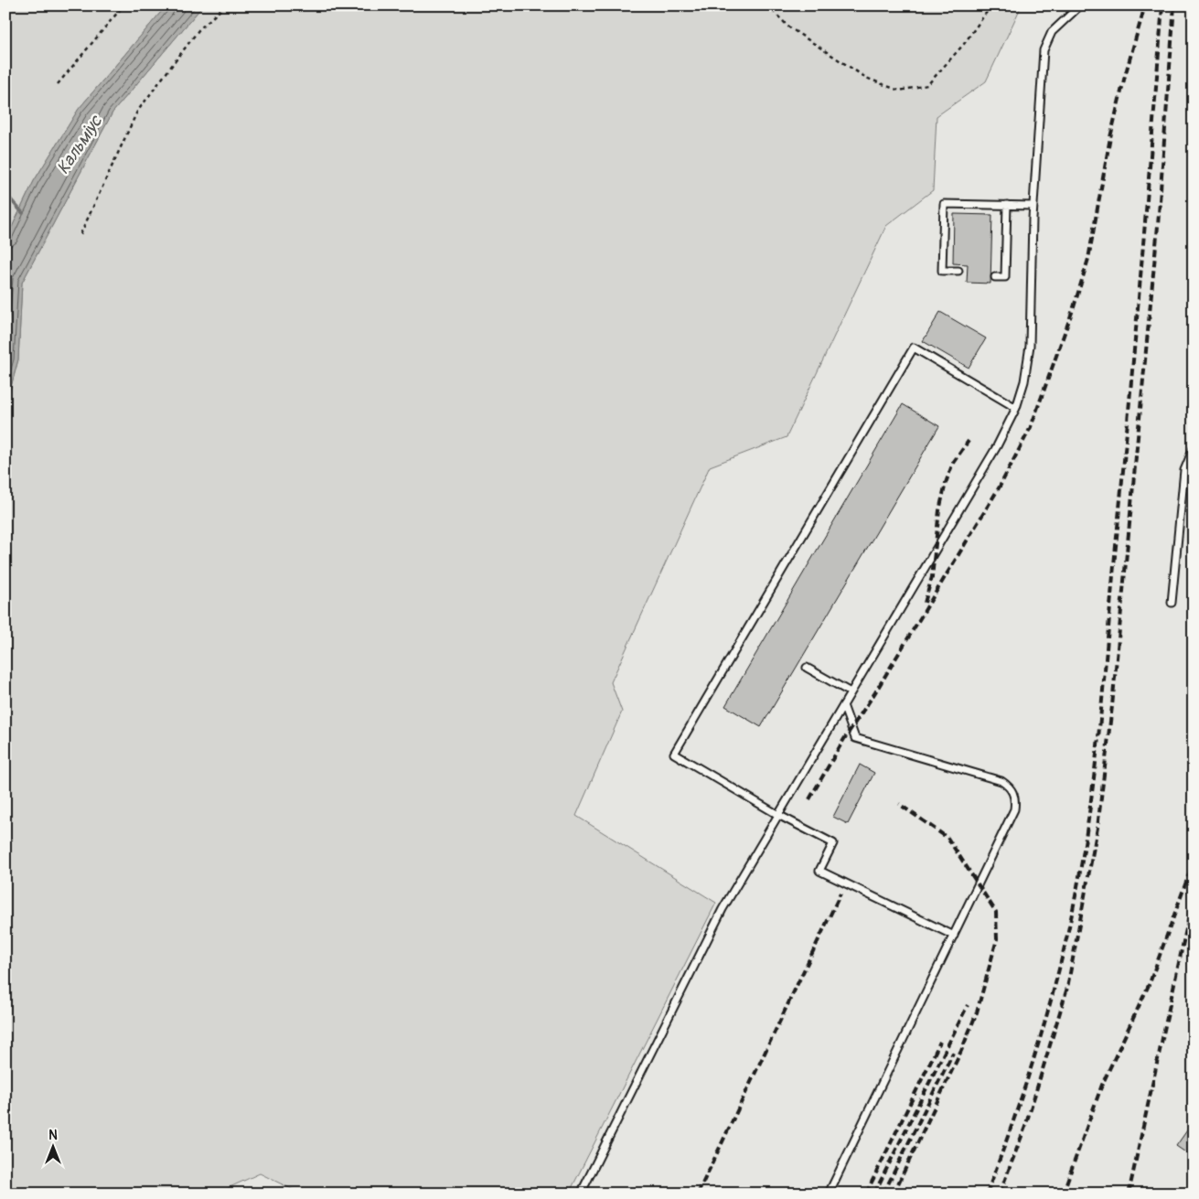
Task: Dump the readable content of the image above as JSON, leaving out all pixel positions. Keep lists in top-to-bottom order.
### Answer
{
  "water": ["Кальміус"],
  "north": "top"
}
